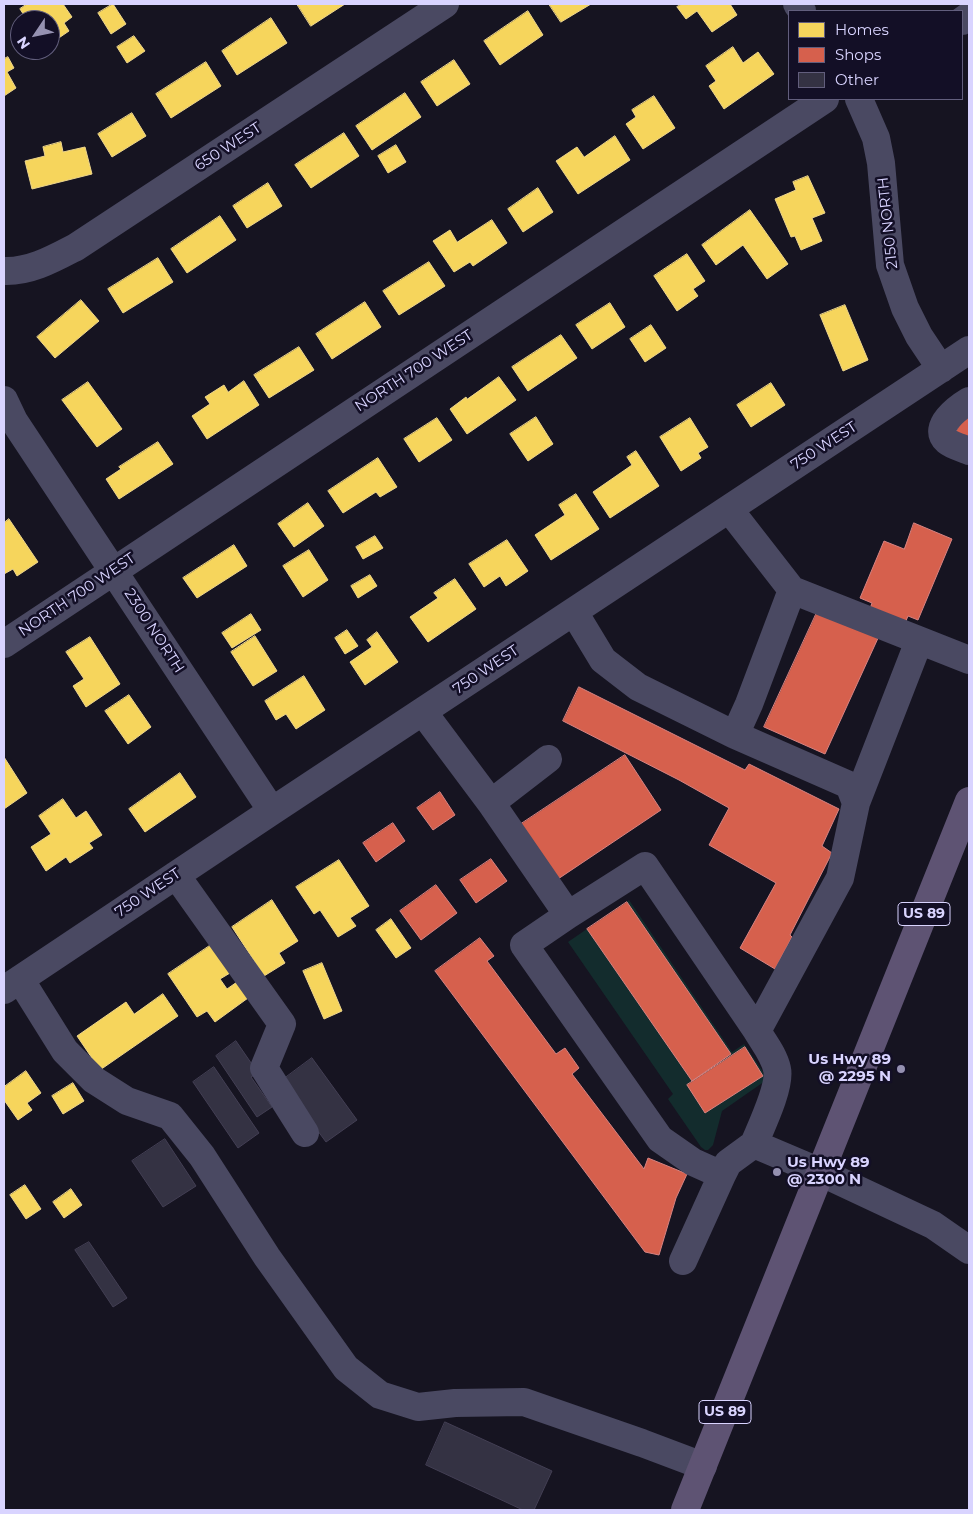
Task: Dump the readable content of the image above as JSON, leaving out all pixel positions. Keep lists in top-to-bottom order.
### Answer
{
  "streets": {
    "main road": ["US 89"],
    "street": [
      "650 WEST",
      "2150 NORTH",
      "NORTH 700 WEST",
      "750 WEST",
      "2300 NORTH"
    ]
  },
  "crossings": [
    ["2150 NORTH", "750 WEST"],
    ["NORTH 700 WEST", "2300 NORTH"],
    ["750 WEST", "2300 NORTH"]
  ],
  "places": ["Us Hwy 89 @ 2295 N", "Us Hwy 89 @ 2300 N"],
  "legend": ["Homes", "Shops", "Other"],
  "north": "bottom left"
}
